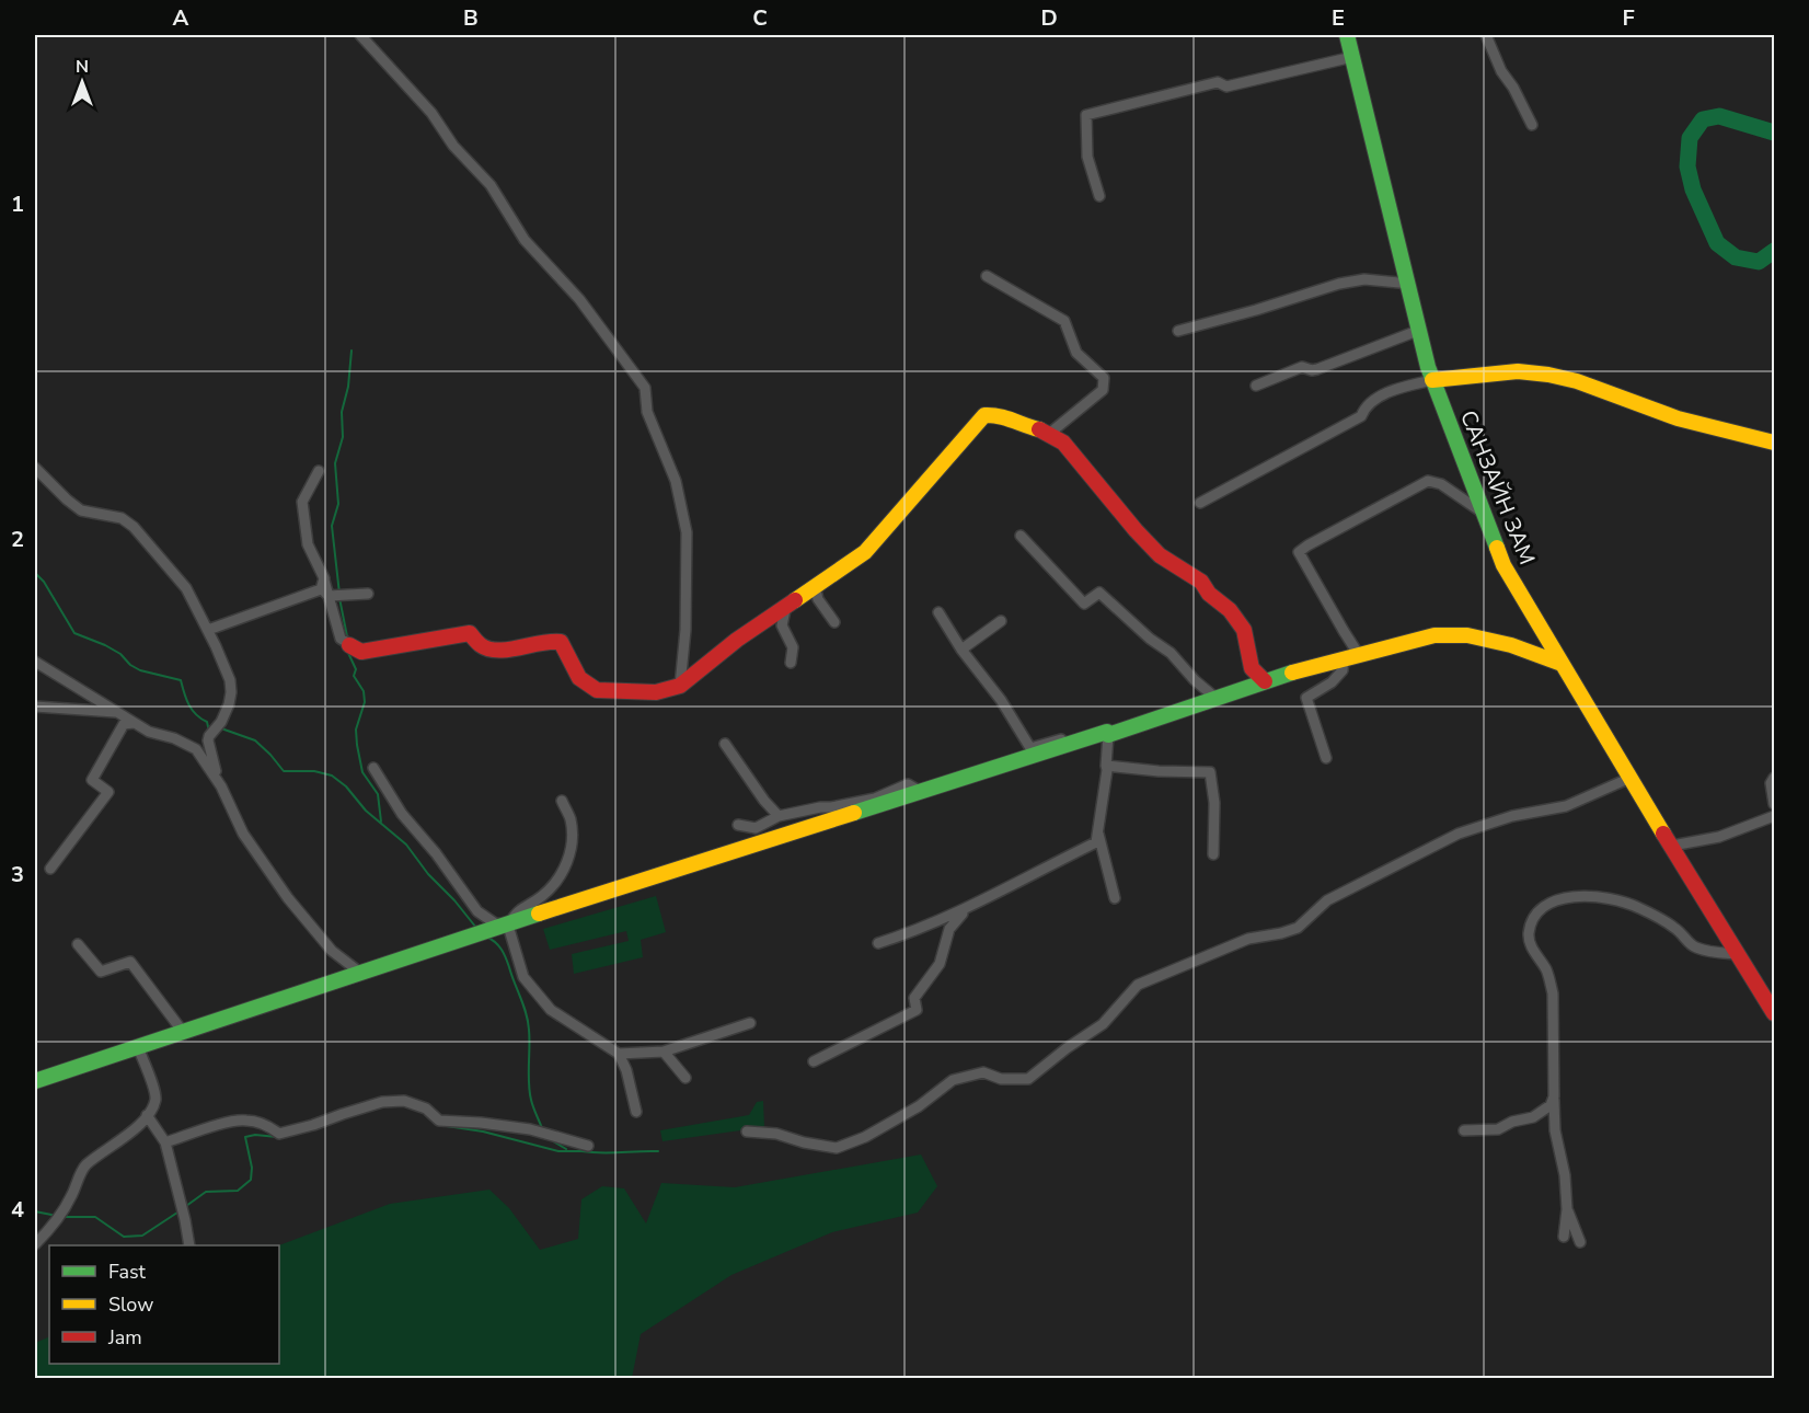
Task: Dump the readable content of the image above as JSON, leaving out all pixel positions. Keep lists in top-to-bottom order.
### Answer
{
  "streets": {
    "street": ["САНЗАЙН ЗАМ"]
  },
  "legend": ["Fast", "Slow", "Jam"],
  "north": "top",
  "grid": {
    "columns": [
      "A",
      "B",
      "C",
      "D",
      "E",
      "F"
    ],
    "rows": [
      "1",
      "2",
      "3",
      "4"
    ]
  }
}
